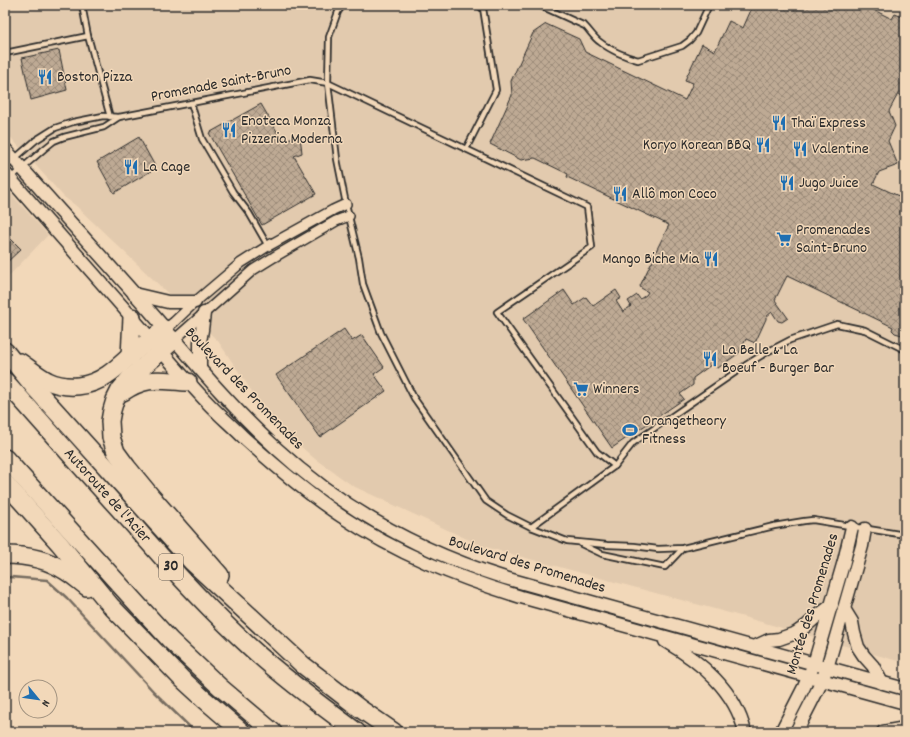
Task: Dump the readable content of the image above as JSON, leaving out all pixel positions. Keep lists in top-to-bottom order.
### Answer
{
  "streets": {
    "highway": ["Autoroute de l'Acier", "30"],
    "street": ["Boulevard des Promenades", "Montée des Promenades"],
    "lane": ["Promenade Saint-Bruno"]
  },
  "crossings": [
    ["Promenade Saint-Bruno", "Boulevard des Promenades"],
    ["Boulevard des Promenades", "Montée des Promenades"]
  ],
  "places": {
    "restaurant": [
      "Boston Pizza",
      "Thaï Express",
      "Enoteca Monza Pizzeria Moderna",
      "Koryo Korean BBQ",
      "Valentine",
      "La Cage",
      "Jugo Juice",
      "Allô mon Coco",
      "Mango Biche Mia",
      "La Belle & La Boeuf - Burger Bar"
    ],
    "supermarket": ["Promenades Saint-Bruno", "Winners"],
    "sports": ["Orangetheory Fitness"]
  },
  "north": "bottom right"
}
